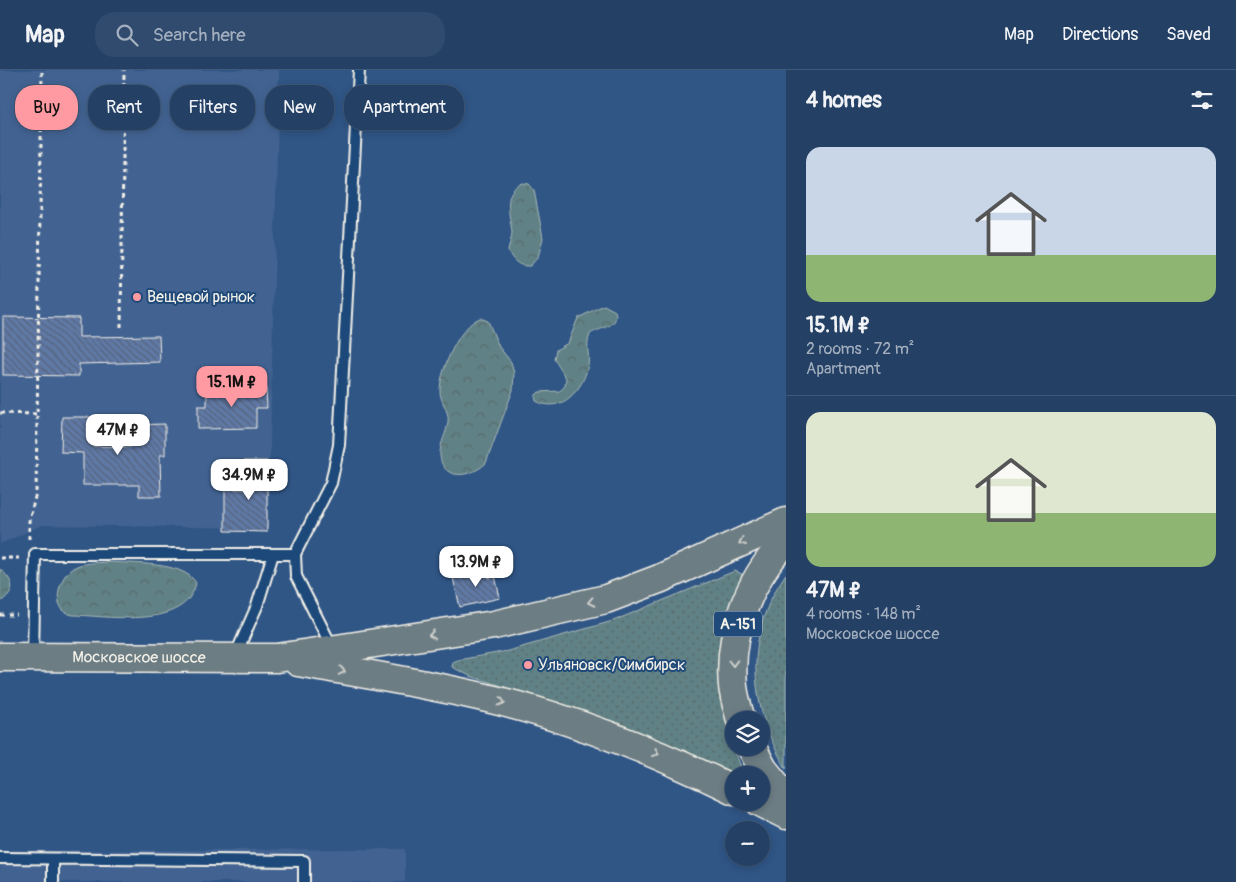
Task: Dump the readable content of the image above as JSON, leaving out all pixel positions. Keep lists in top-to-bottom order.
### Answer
{
  "streets": {
    "main road": ["А-151", "Московское шоссе"]
  },
  "places": ["Вещевой рынок", "Ульяновск/Симбирск"],
  "page": {
    "header": "Map",
    "search": "Search here",
    "nav": ["Map", "Directions", "Saved"],
    "heading": "4 homes",
    "chip": [
      "Buy",
      "Rent",
      "Filters",
      "New",
      "Apartment"
    ],
    "list": [
      {
        "name": "15.1M ₽",
        "note": "2 rooms · 72 m² · Apartment"
      },
      {
        "name": "47M ₽",
        "note": "4 rooms · 148 m² · Московское шоссе"
      }
    ],
    "price": [
      "15.1M ₽",
      "47M ₽",
      "34.9M ₽",
      "13.9M ₽"
    ],
    "map_buttons": ["+", "−"]
  }
}
